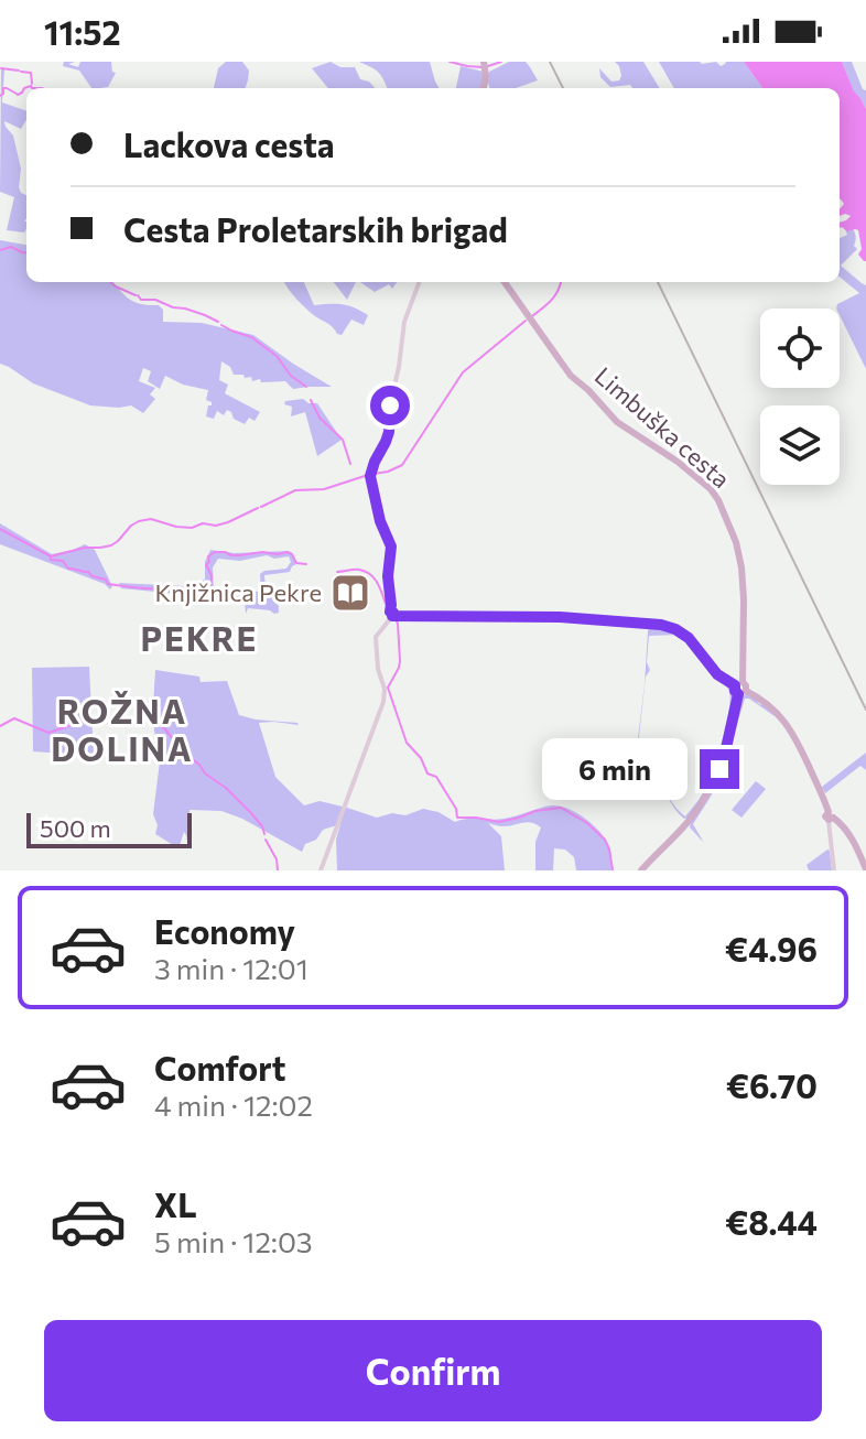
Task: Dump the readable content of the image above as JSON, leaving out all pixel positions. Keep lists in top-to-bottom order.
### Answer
{
  "streets": {
    "main road": ["Limbuška cesta"]
  },
  "districts": ["PEKRE", "ROŽNA DOLINA"],
  "places": {
    "library": ["Knjižnica Pekre"]
  },
  "scale_bar": "500 m",
  "page": {
    "status": "11:52",
    "banner": ["Lackova cesta", "Cesta Proletarskih brigad"],
    "bubble": "6 min",
    "scale": "500 m",
    "list": [
      {
        "name": "Economy",
        "note": "3 min · 12:01",
        "value": "€4.96"
      },
      {
        "name": "Comfort",
        "note": "4 min · 12:02",
        "value": "€6.70"
      },
      {
        "name": "XL",
        "note": "5 min · 12:03",
        "value": "€8.44"
      }
    ],
    "buttons": "Confirm"
  }
}
